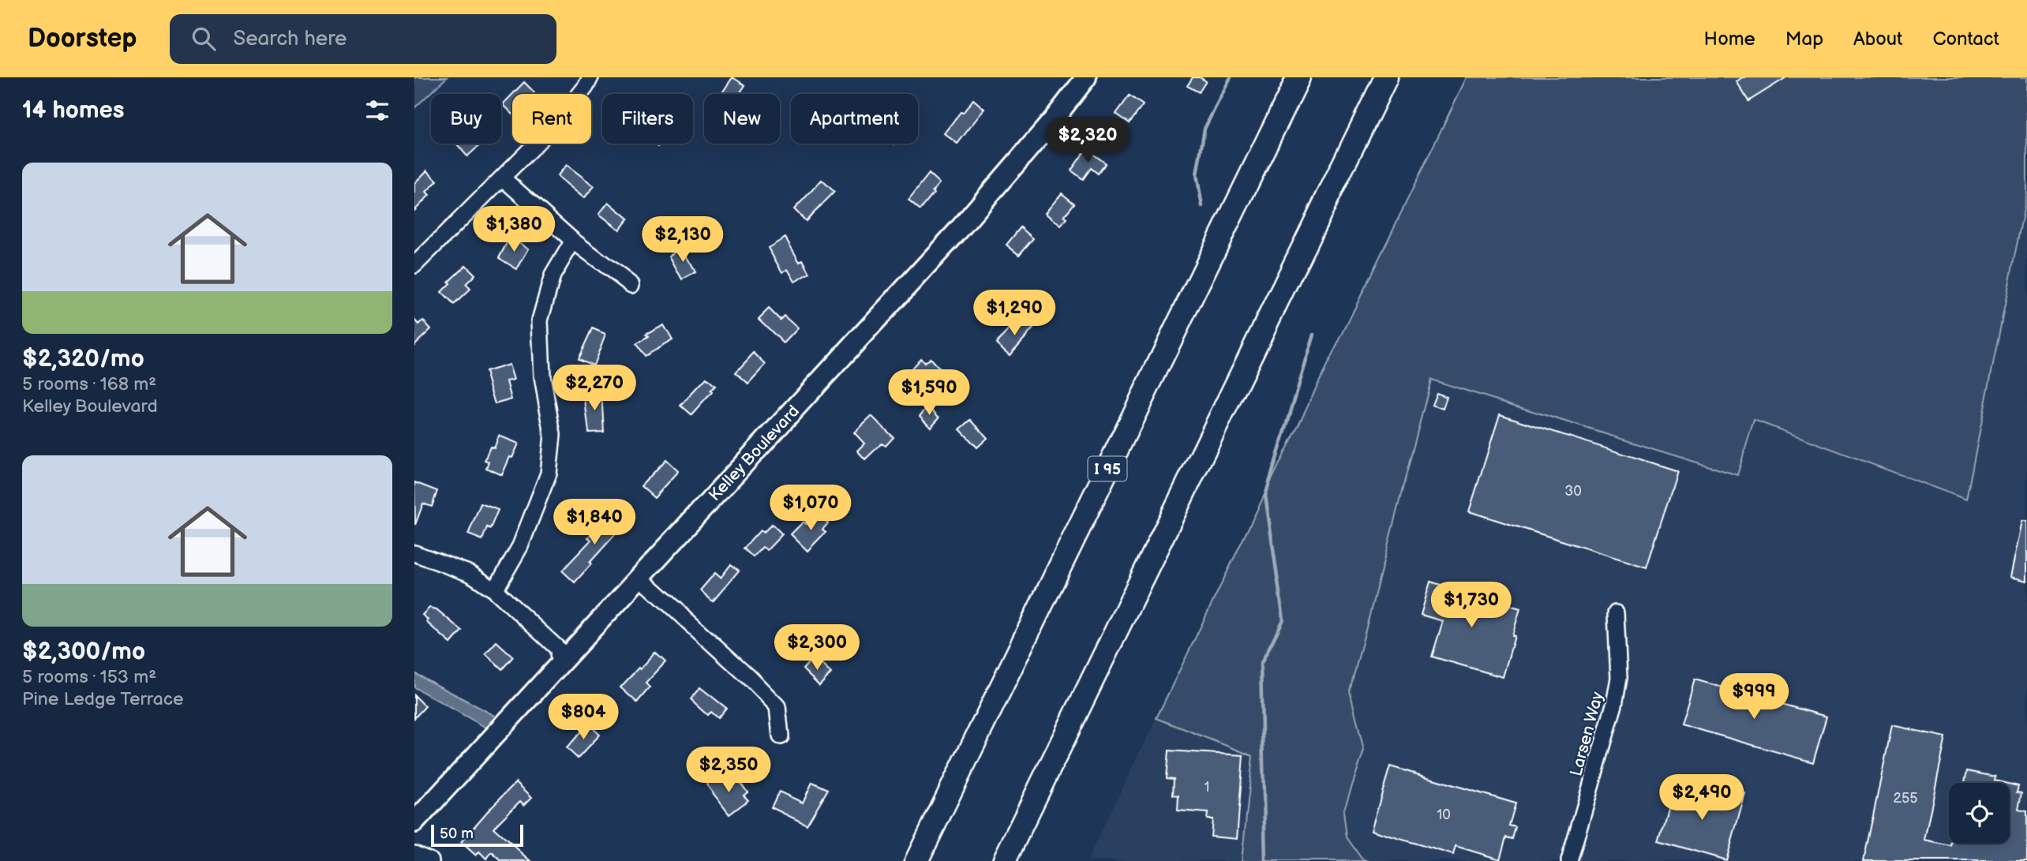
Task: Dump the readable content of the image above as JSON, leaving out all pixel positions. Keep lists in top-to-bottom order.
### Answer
{
  "streets": {
    "highway": ["I 95"],
    "main road": ["Kelley Boulevard"],
    "street": ["Larsen Way"]
  },
  "house_numbers": [
    "30",
    "1",
    "255",
    "10"
  ],
  "scale_bar": "50 m",
  "page": {
    "header": "Doorstep",
    "search": "Search here",
    "nav": [
      "Home",
      "Map",
      "About",
      "Contact"
    ],
    "heading": "14 homes",
    "chip": [
      "Buy",
      "Rent",
      "Filters",
      "New",
      "Apartment"
    ],
    "price": [
      "$2,320",
      "$1,380",
      "$2,130",
      "$1,290",
      "$2,270",
      "$1,590",
      "$1,070",
      "$1,840",
      "$1,730",
      "$2,300",
      "$999",
      "$804",
      "$2,350",
      "$2,490"
    ],
    "list": [
      {
        "name": "$2,320/mo",
        "note": "5 rooms · 168 m² · Kelley Boulevard"
      },
      {
        "name": "$2,300/mo",
        "note": "5 rooms · 153 m² · Pine Ledge Terrace"
      }
    ],
    "scale": "50 m"
  }
}
